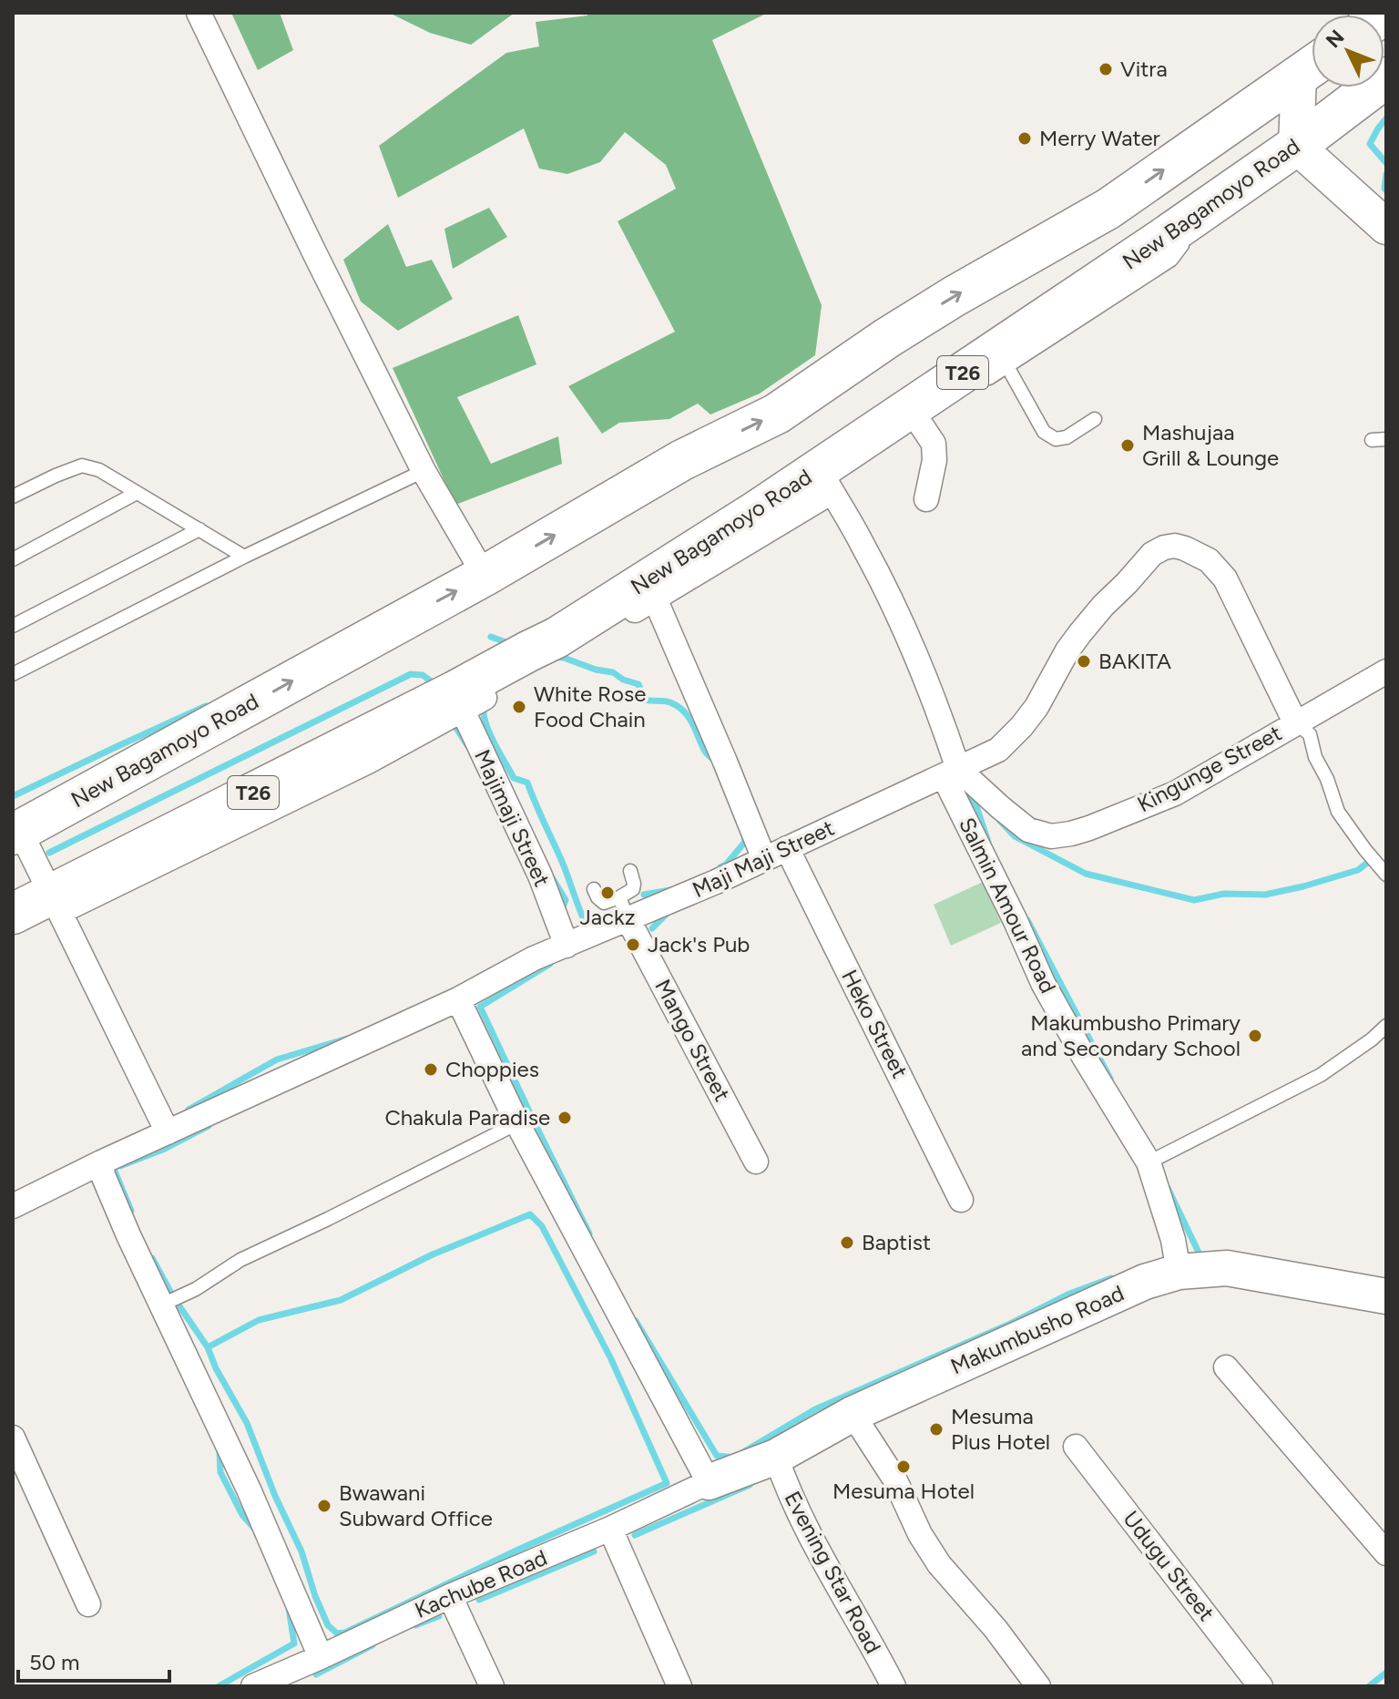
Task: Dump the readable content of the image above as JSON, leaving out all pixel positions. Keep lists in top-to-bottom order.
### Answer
{
  "streets": {
    "highway": ["New Bagamoyo Road", "T26"],
    "street": [
      "Kingunge Street",
      "Majimaji Street",
      "Maji Maji Street",
      "Salmin Amour Road",
      "Heko Street",
      "Mango Street",
      "Makumbusho Road",
      "Udugu Street",
      "Evening Star Road",
      "Kachube Road"
    ]
  },
  "crossings": [
    ["New Bagamoyo Road", "Majimaji Street"],
    ["New Bagamoyo Road", "Salmin Amour Road"],
    ["Kingunge Street", "Maji Maji Street"],
    ["Kingunge Street", "Salmin Amour Road"],
    ["Majimaji Street", "Maji Maji Street"],
    ["Maji Maji Street", "Salmin Amour Road"],
    ["Maji Maji Street", "Heko Street"],
    ["Maji Maji Street", "Mango Street"],
    ["Salmin Amour Road", "Makumbusho Road"],
    ["Makumbusho Road", "Evening Star Road"],
    ["Makumbusho Road", "Kachube Road"]
  ],
  "places": [
    "Vitra",
    "Merry Water",
    "Mashujaa Grill & Lounge",
    "BAKITA",
    "White Rose Food Chain",
    "Jackz",
    "Jack's Pub",
    "Makumbusho Primary and Secondary School",
    "Choppies",
    "Chakula Paradise",
    "Baptist",
    "Mesuma Plus Hotel",
    "Mesuma Hotel",
    "Bwawani Subward Office"
  ],
  "scale_bar": "50 m",
  "north": "top left"
}
